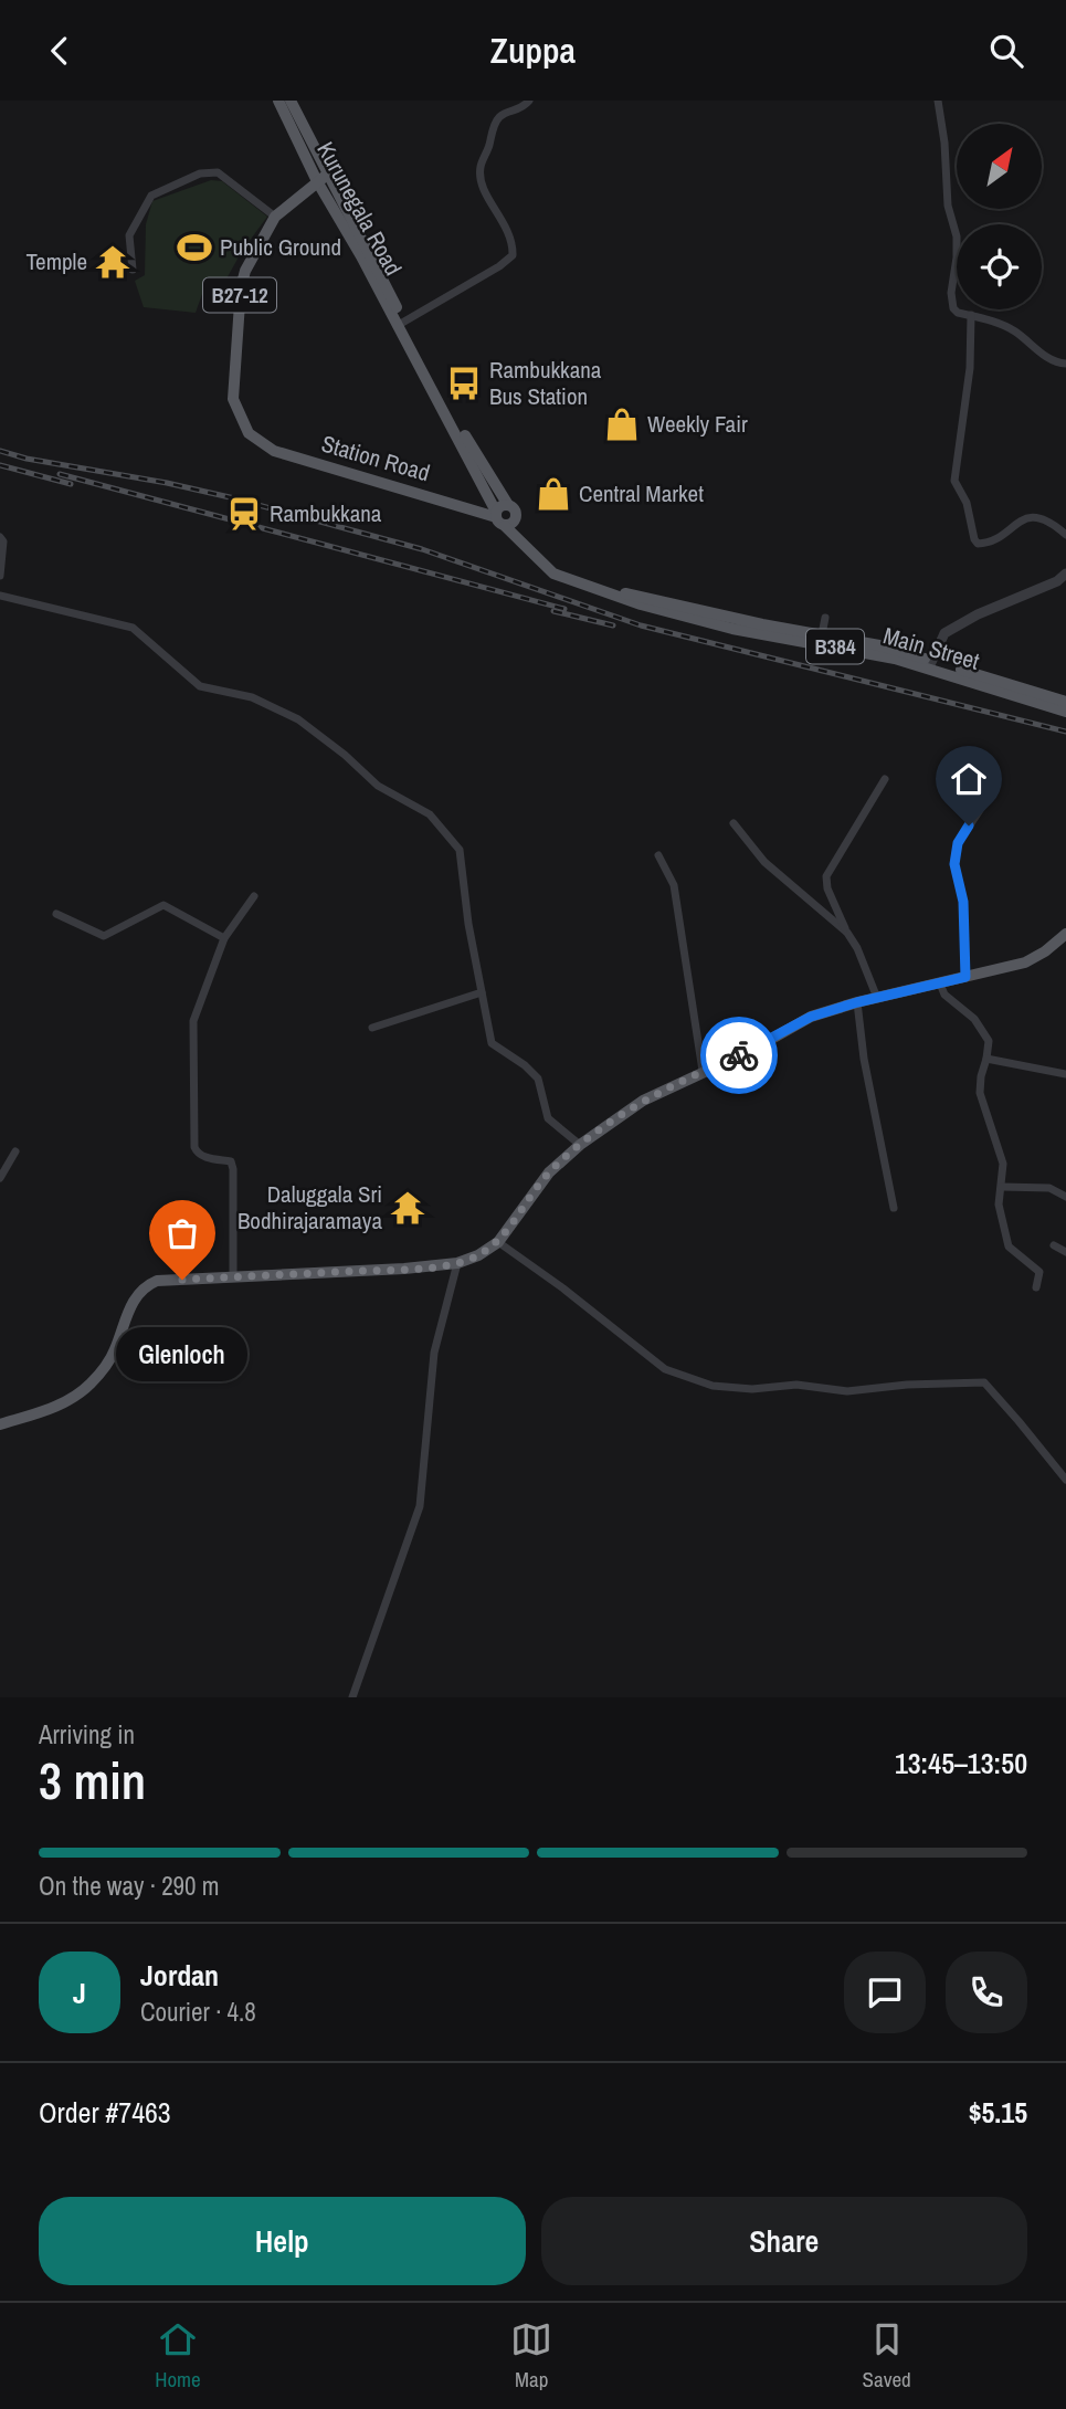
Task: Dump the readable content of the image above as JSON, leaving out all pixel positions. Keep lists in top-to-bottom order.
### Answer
{
  "streets": {
    "main road": [
      "Kurunegala Road",
      "B27-12",
      "Station Road",
      "B384",
      "Main Street"
    ]
  },
  "crossings": [
    ["Kurunegala Road", "B27-12"],
    ["Kurunegala Road", "B384"],
    ["Kurunegala Road", "Main Street"],
    ["B27-12", "Station Road"],
    ["Station Road", "B384"],
    ["Station Road", "Main Street"],
    ["B384", "Main Street"]
  ],
  "places": {
    "sports": ["Public Ground"],
    "temple": ["Temple", "Daluggala Sri Bodhirajaramaya"],
    "bus stop": ["Rambukkana Bus Station"],
    "shop": ["Weekly Fair", "Central Market"],
    "station": ["Rambukkana"],
    "other": ["Glenloch"]
  },
  "north": "top right",
  "page": {
    "header": "Zuppa",
    "bubble": "Glenloch",
    "heading": ["3 min", "Arriving in", "13:45–13:50"],
    "panel": [
      "Jordan",
      "Courier · 4.8",
      "Order #7463",
      "$5.15"
    ],
    "bar": "On the way · 290 m",
    "round": "J",
    "buttons": ["Help", "Share"],
    "tabs": ["Home", "Map", "Saved"]
  }
}
